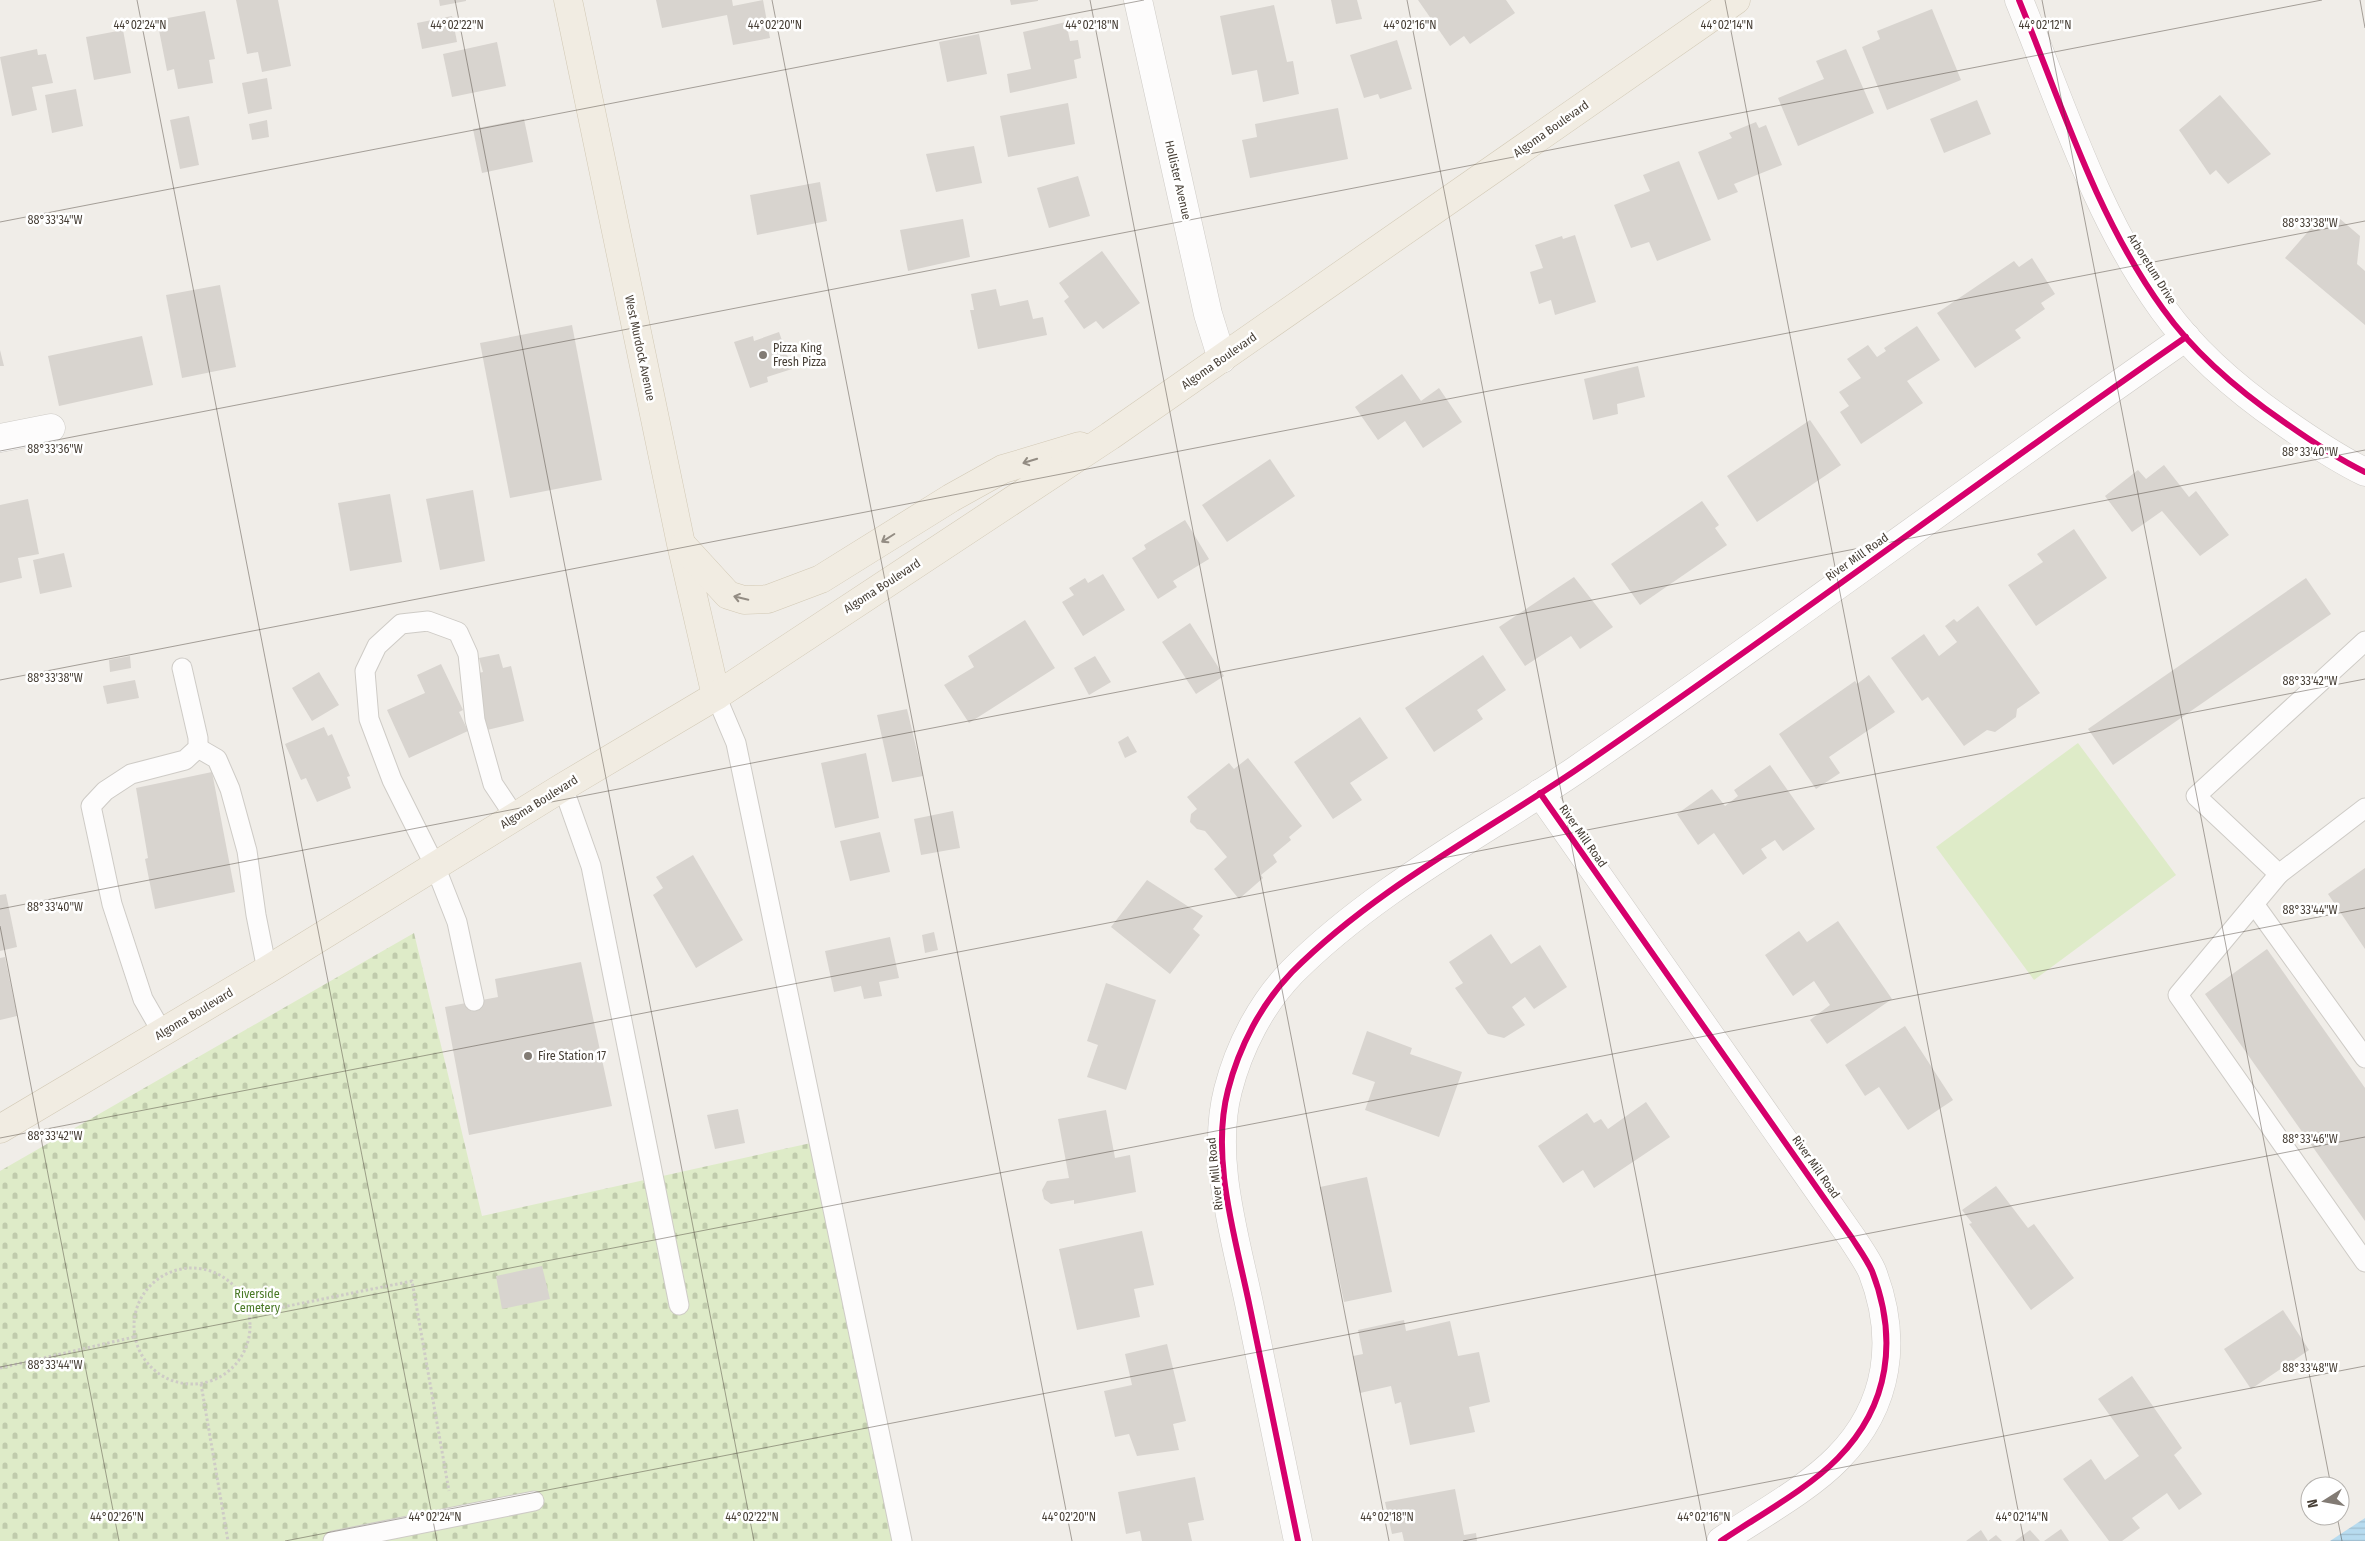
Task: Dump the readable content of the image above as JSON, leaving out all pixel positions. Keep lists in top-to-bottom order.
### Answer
{
  "streets": {
    "main road": ["Algoma Boulevard", "West Murdock Avenue"],
    "street": ["Hollister Avenue", "Arboretum Drive", "River Mill Road"]
  },
  "crossings": [
    ["Algoma Boulevard", "Hollister Avenue"],
    ["Algoma Boulevard", "West Murdock Avenue"],
    ["Arboretum Drive", "River Mill Road"]
  ],
  "parks": ["Riverside Cemetery"],
  "places": ["Pizza King Fresh Pizza", "Fire Station 17"],
  "north": "left",
  "coordinates": [
    "44°02'24\"N",
    "44°02'22\"N",
    "44°02'20\"N",
    "44°02'18\"N",
    "44°02'16\"N",
    "44°02'14\"N",
    "44°02'12\"N",
    "88°33'34\"W",
    "88°33'38\"W",
    "88°33'36\"W",
    "88°33'40\"W",
    "88°33'42\"W",
    "88°33'44\"W",
    "88°33'46\"W",
    "88°33'48\"W",
    "44°02'26\"N"
  ]
}
